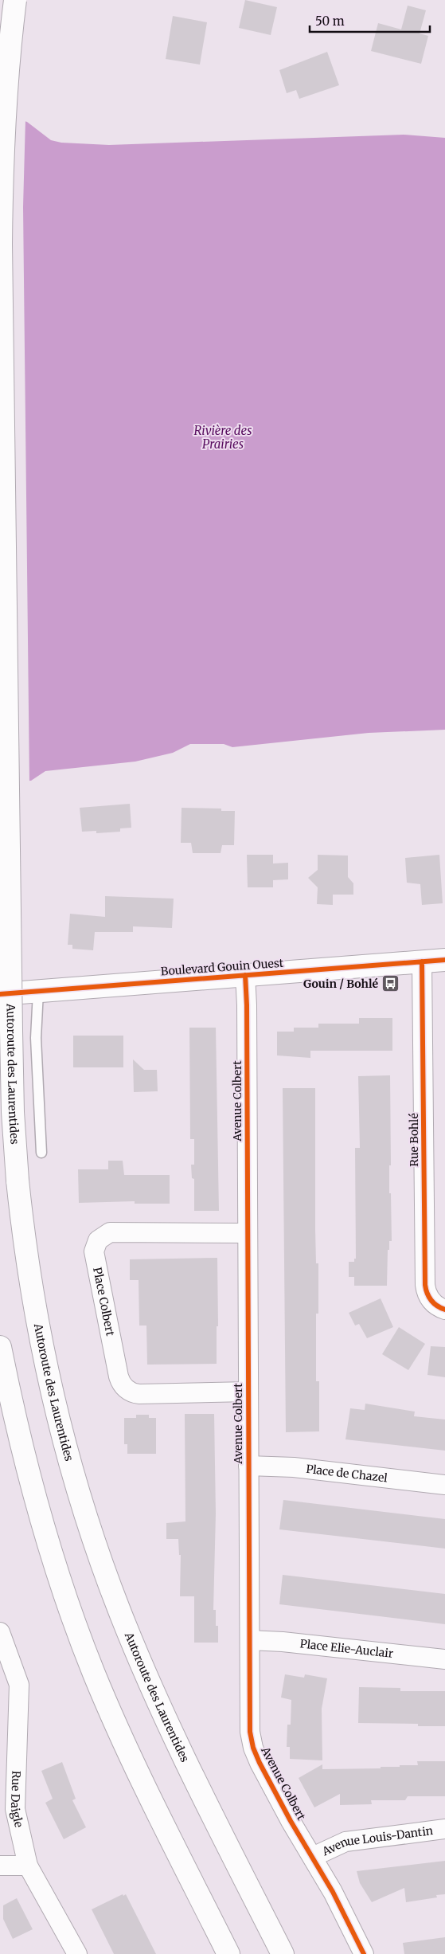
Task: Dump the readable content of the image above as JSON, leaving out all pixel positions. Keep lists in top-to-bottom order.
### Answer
{
  "streets": {
    "main road": ["Boulevard Gouin Ouest", "Autoroute des Laurentides"],
    "street": [
      "Avenue Colbert",
      "Rue Bohlé",
      "Place Colbert",
      "Place de Chazel",
      "Place Elie-Auclair",
      "Rue Daigle",
      "Avenue Louis-Dantin"
    ]
  },
  "crossings": [
    ["Boulevard Gouin Ouest", "Avenue Colbert"],
    ["Boulevard Gouin Ouest", "Rue Bohlé"],
    ["Avenue Colbert", "Place Colbert"],
    ["Avenue Colbert", "Place de Chazel"],
    ["Avenue Colbert", "Place Elie-Auclair"],
    ["Avenue Colbert", "Avenue Louis-Dantin"]
  ],
  "water": ["Rivière des Prairies"],
  "places": {
    "bus stop": ["Gouin / Bohlé"]
  },
  "scale_bar": "50 m"
}
